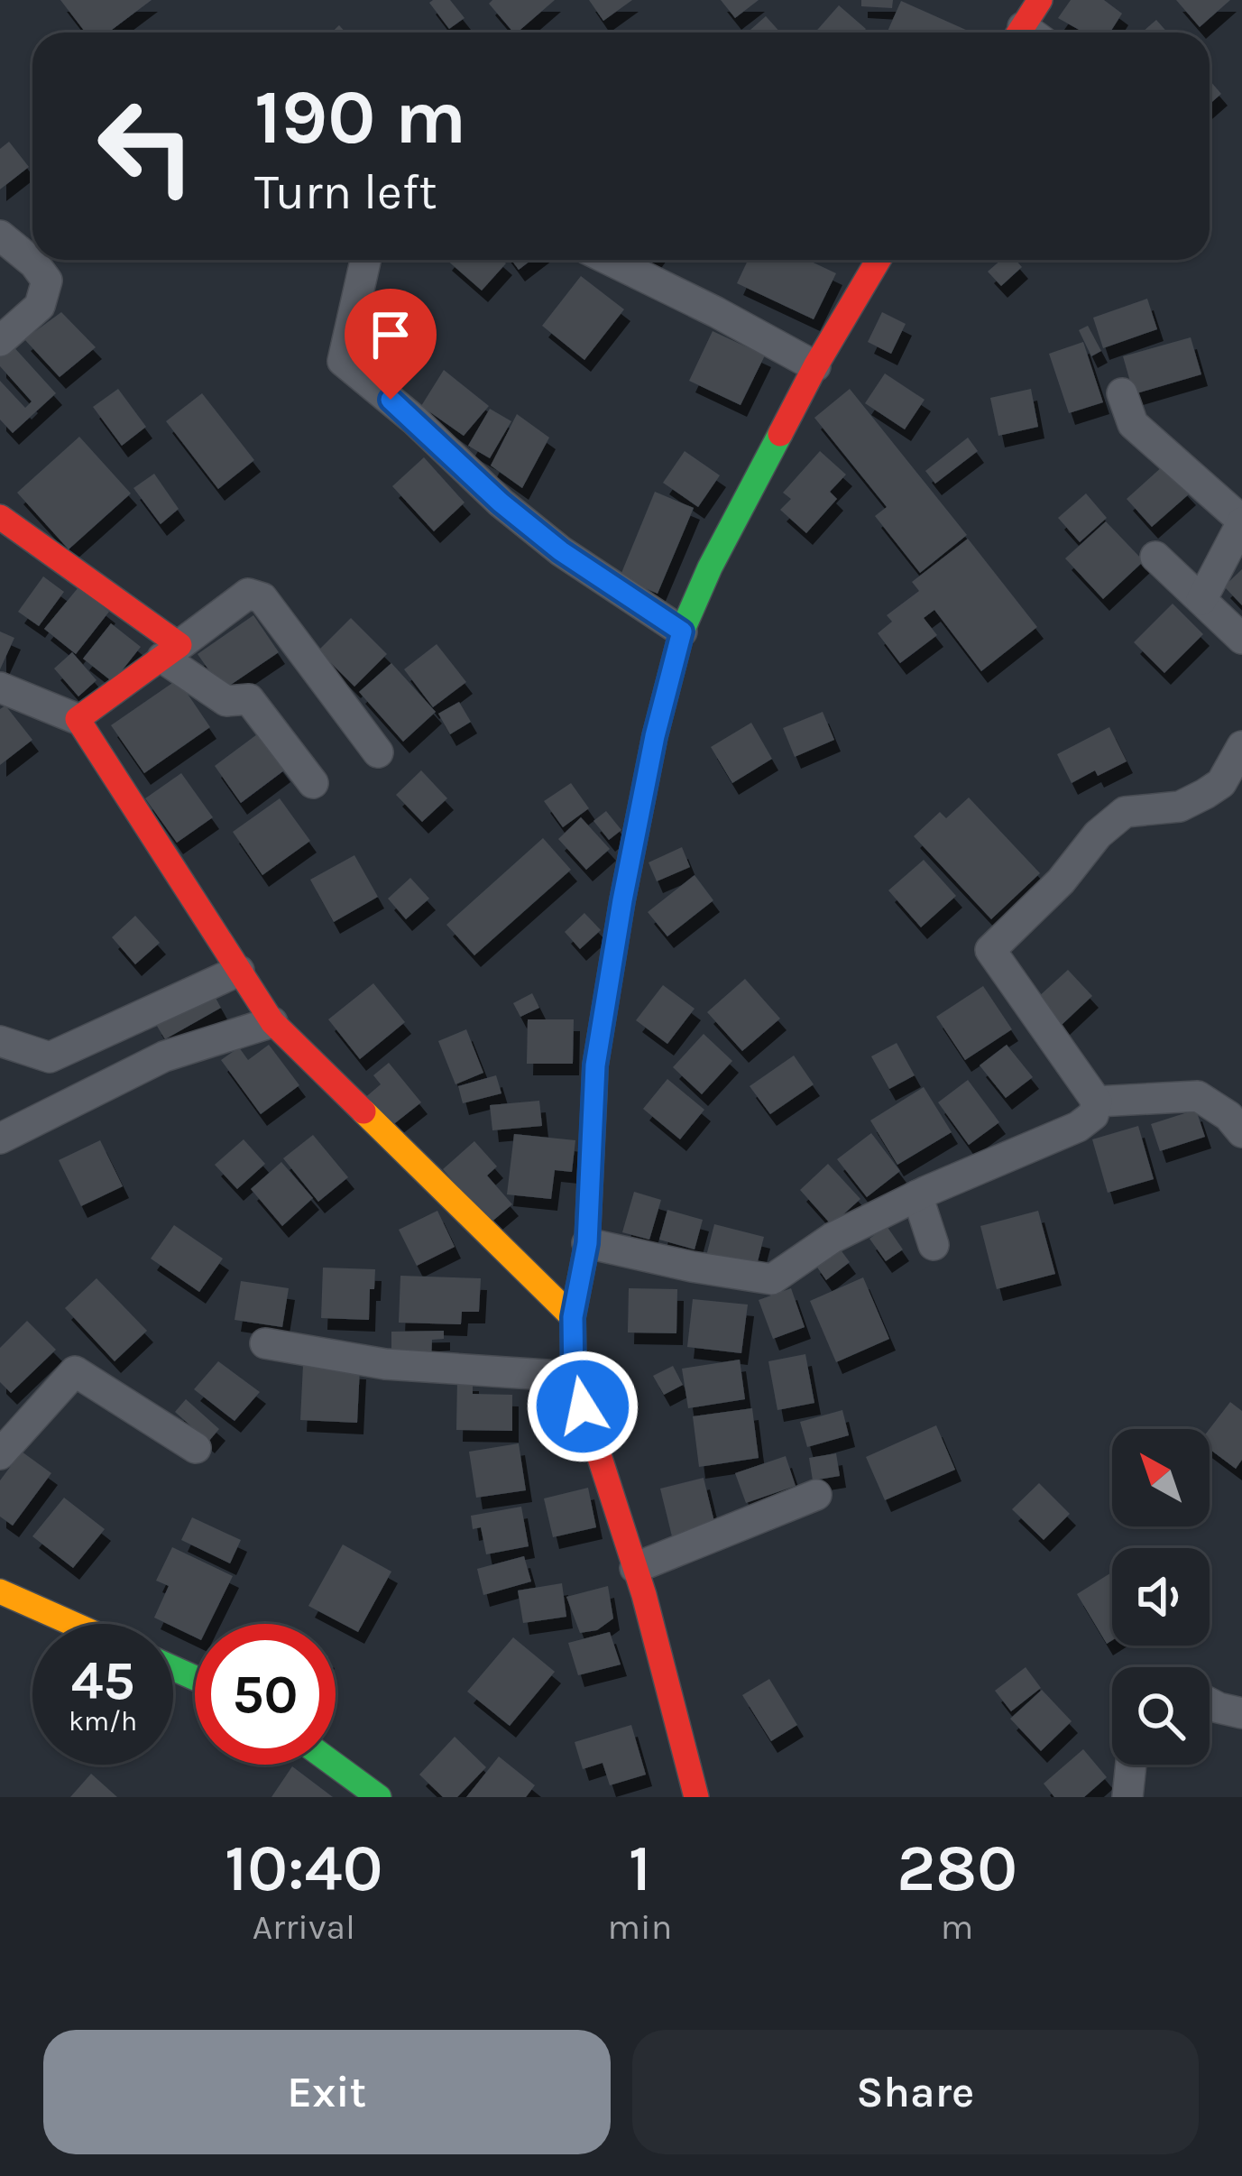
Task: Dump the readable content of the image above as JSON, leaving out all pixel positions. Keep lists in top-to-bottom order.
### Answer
{
  "north": "top left",
  "page": {
    "turn": ["190 m", "Turn left"],
    "speed": "45 km/h",
    "limit": "50",
    "eta": [
      "10:40",
      "Arrival",
      "1",
      "min",
      "280",
      "m"
    ],
    "buttons": ["Exit", "Share"]
  }
}
